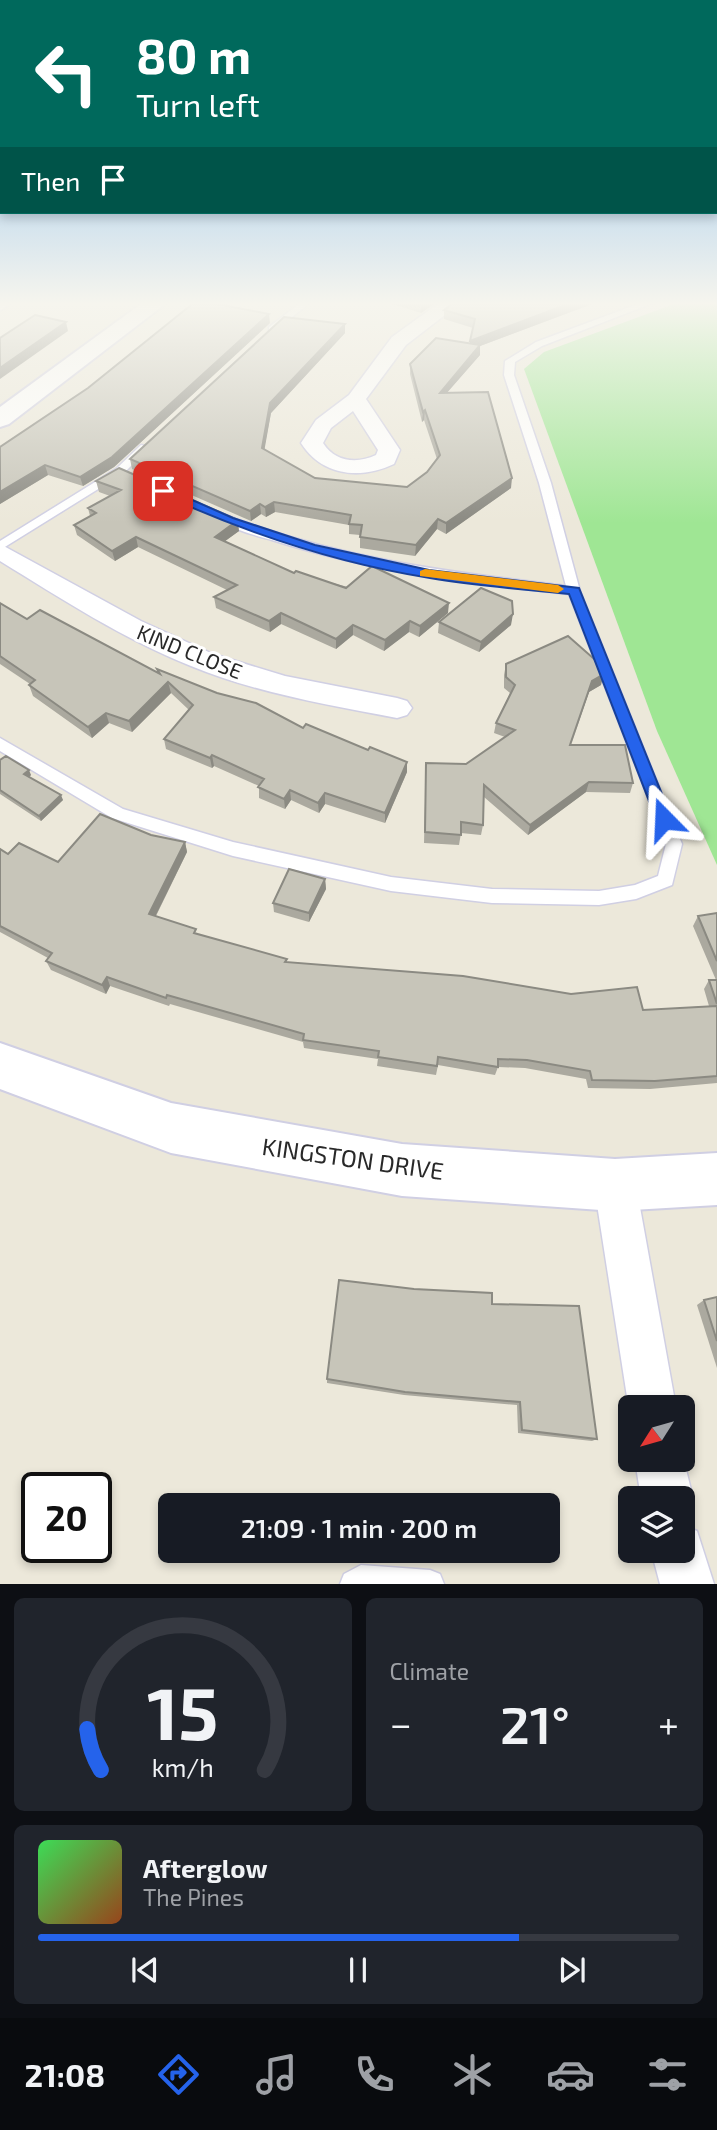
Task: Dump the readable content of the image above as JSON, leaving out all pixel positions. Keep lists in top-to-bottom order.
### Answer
{
  "streets": {
    "street": ["KIND CLOSE", "KINGSTON DRIVE"]
  },
  "north": "bottom left",
  "page": {
    "turn": ["80 m", "Turn left"],
    "then": "Then",
    "limit": "20",
    "trip": "21:09 · 1 min · 200 m",
    "tile": "Climate",
    "heat": ["−", "21°", "+"],
    "song": ["Afterglow", "The Pines"],
    "tabs": "21:08",
    "gauge": ["15", "km/h"]
  }
}
